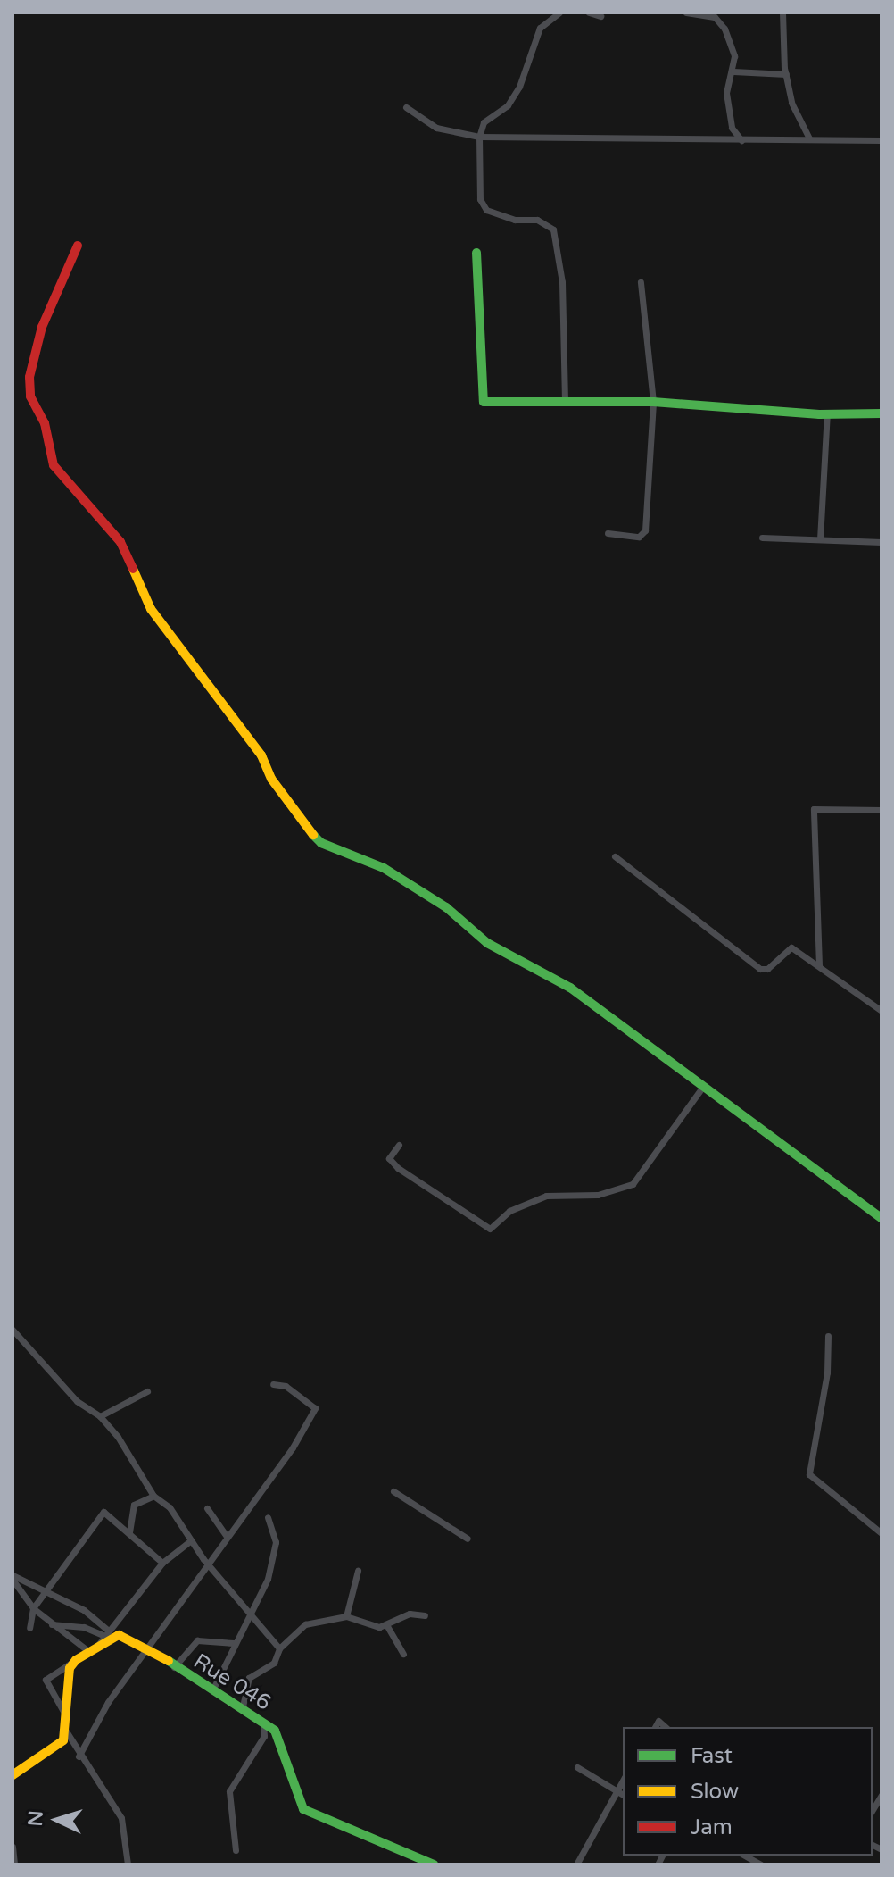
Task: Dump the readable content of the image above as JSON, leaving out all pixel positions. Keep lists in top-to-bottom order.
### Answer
{
  "streets": {
    "street": ["Rue 046"]
  },
  "legend": ["Fast", "Slow", "Jam"],
  "north": "left"
}
